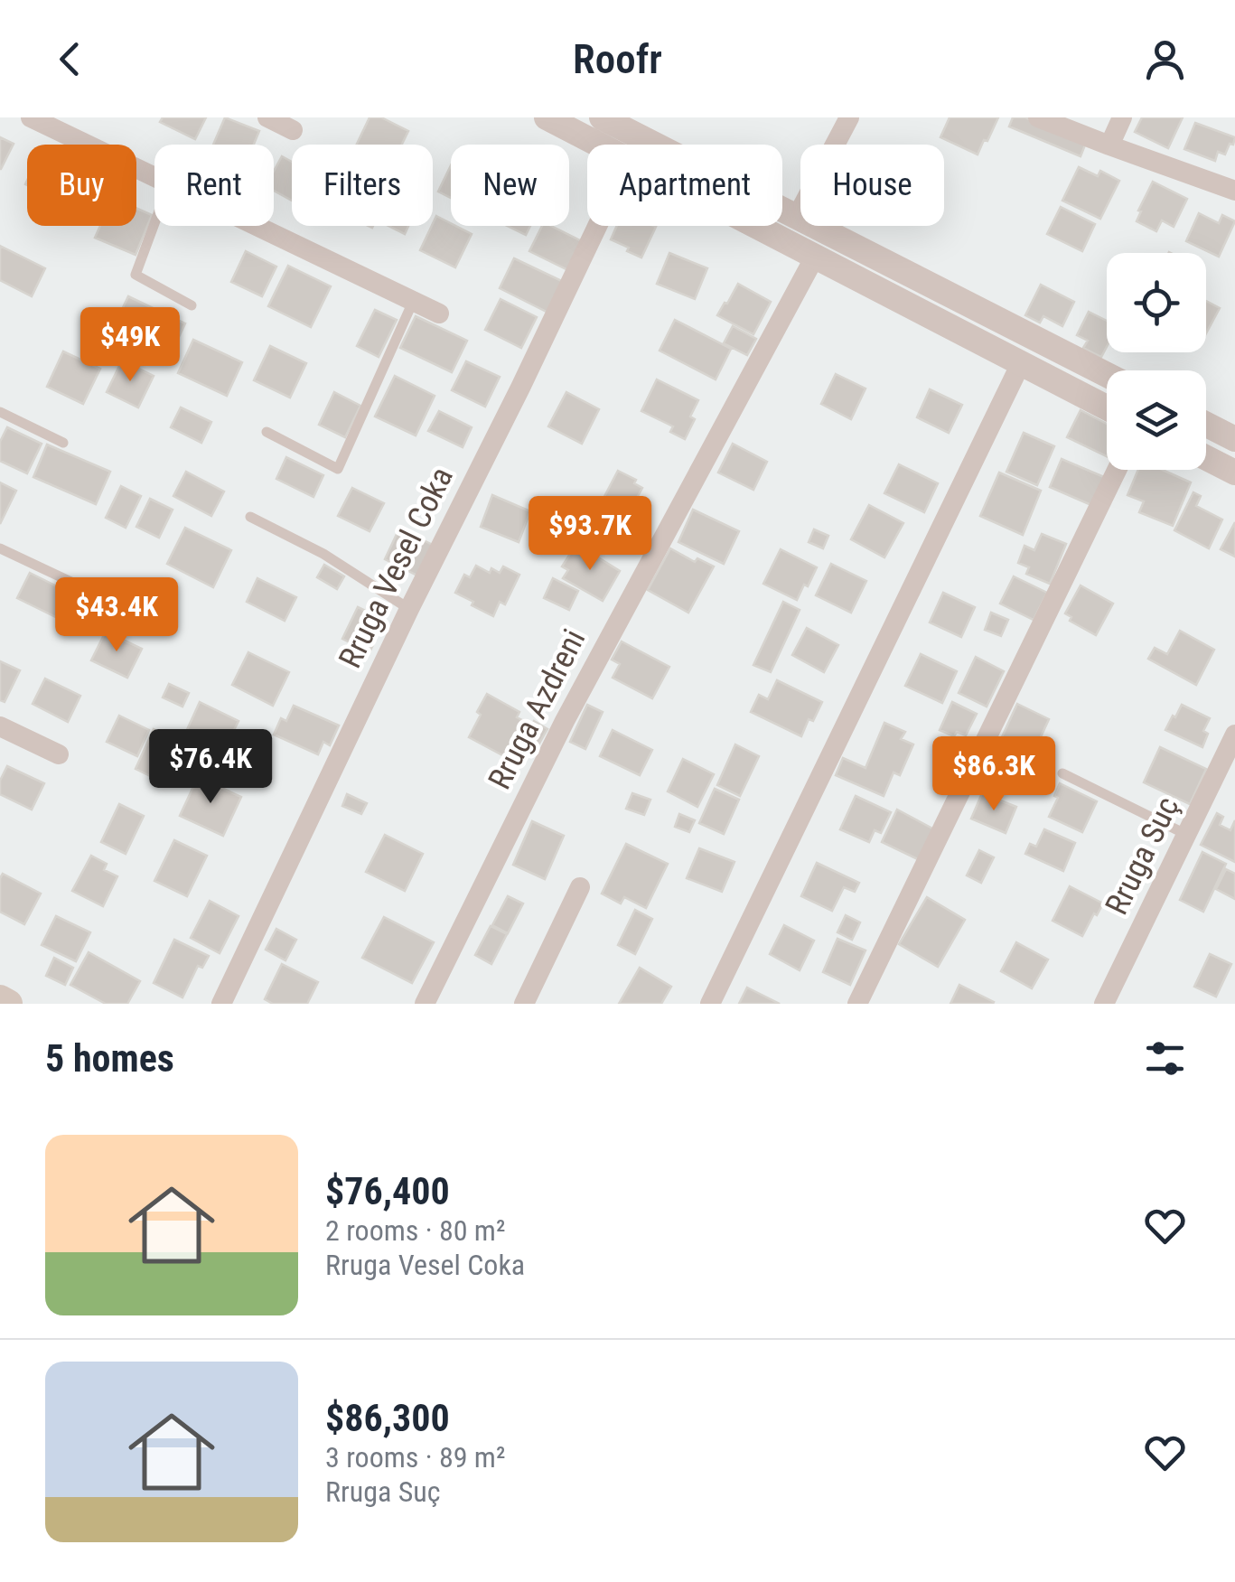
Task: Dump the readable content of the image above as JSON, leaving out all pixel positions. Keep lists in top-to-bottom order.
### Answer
{
  "streets": {
    "street": ["Rruga Vesel Coka", "Rruga Azdreni", "Rruga Suç"]
  },
  "page": {
    "header": "Roofr",
    "chip": [
      "Buy",
      "Rent",
      "Filters",
      "New",
      "Apartment",
      "House"
    ],
    "price": [
      "$49K",
      "$93.7K",
      "$43.4K",
      "$76.4K",
      "$86.3K"
    ],
    "heading": "5 homes",
    "list": [
      {
        "name": "$76,400",
        "note": "2 rooms · 80 m² · Rruga Vesel Coka"
      },
      {
        "name": "$86,300",
        "note": "3 rooms · 89 m² · Rruga Suç"
      }
    ]
  }
}
